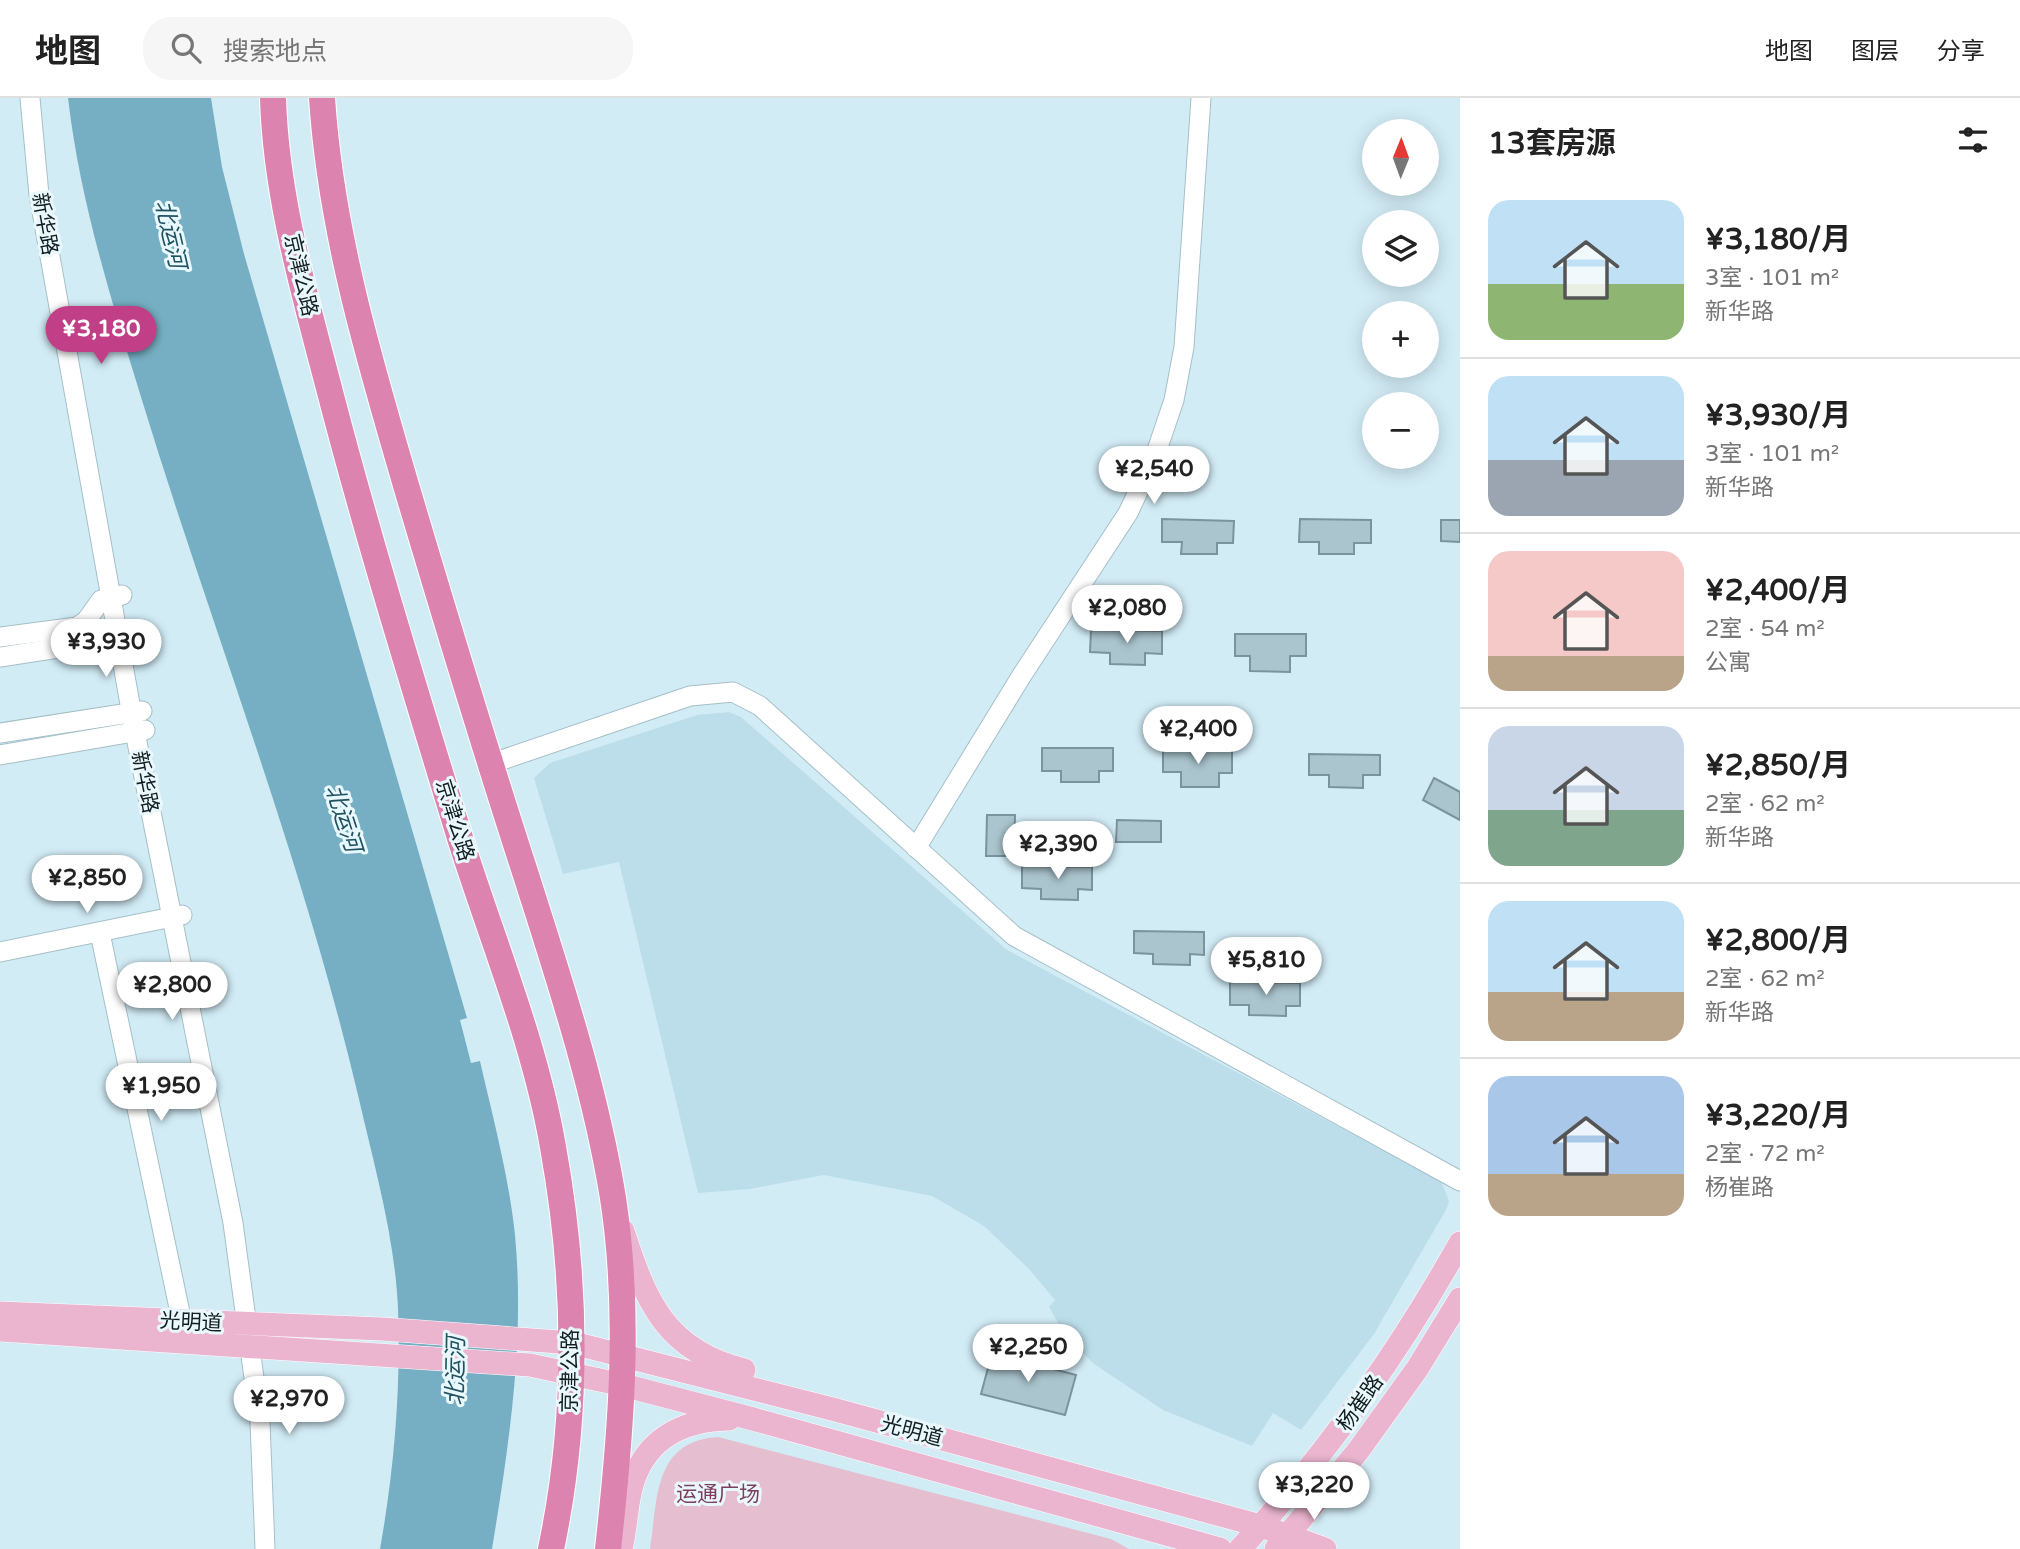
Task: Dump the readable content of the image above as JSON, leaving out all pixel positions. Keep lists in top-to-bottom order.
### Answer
{
  "streets": {
    "highway": ["京津公路"],
    "main road": ["光明道", "杨崔路"],
    "street": ["新华路"]
  },
  "crossings": [
    ["新华路", "光明道"],
    ["京津公路", "光明道"],
    ["光明道", "杨崔路"]
  ],
  "water": ["北运河"],
  "parks": ["运通广场"],
  "north": "top",
  "page": {
    "header": "地图",
    "search": "搜索地点",
    "nav": ["地图", "图层", "分享"],
    "heading": "13套房源",
    "map_buttons": ["+", "−"],
    "list": [
      {
        "name": "¥3,180/月",
        "note": "3室 · 101 m² · 新华路"
      },
      {
        "name": "¥3,930/月",
        "note": "3室 · 101 m² · 新华路"
      },
      {
        "name": "¥2,400/月",
        "note": "2室 · 54 m² · 公寓"
      },
      {
        "name": "¥2,850/月",
        "note": "2室 · 62 m² · 新华路"
      },
      {
        "name": "¥2,800/月",
        "note": "2室 · 62 m² · 新华路"
      },
      {
        "name": "¥3,220/月",
        "note": "2室 · 72 m² · 杨崔路"
      }
    ],
    "price": [
      "¥3,180",
      "¥2,540",
      "¥2,080",
      "¥3,930",
      "¥2,400",
      "¥2,390",
      "¥2,850",
      "¥5,810",
      "¥2,800",
      "¥1,950",
      "¥2,250",
      "¥2,970",
      "¥3,220"
    ]
  }
}
